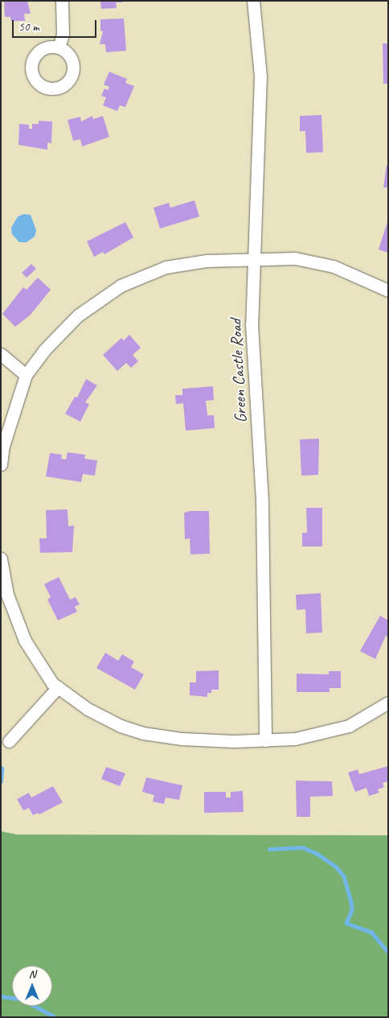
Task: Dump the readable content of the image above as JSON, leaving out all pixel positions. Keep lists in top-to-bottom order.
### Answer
{
  "streets": {
    "street": ["Green Castle Road"]
  },
  "scale_bar": "50 m",
  "north": "top"
}
